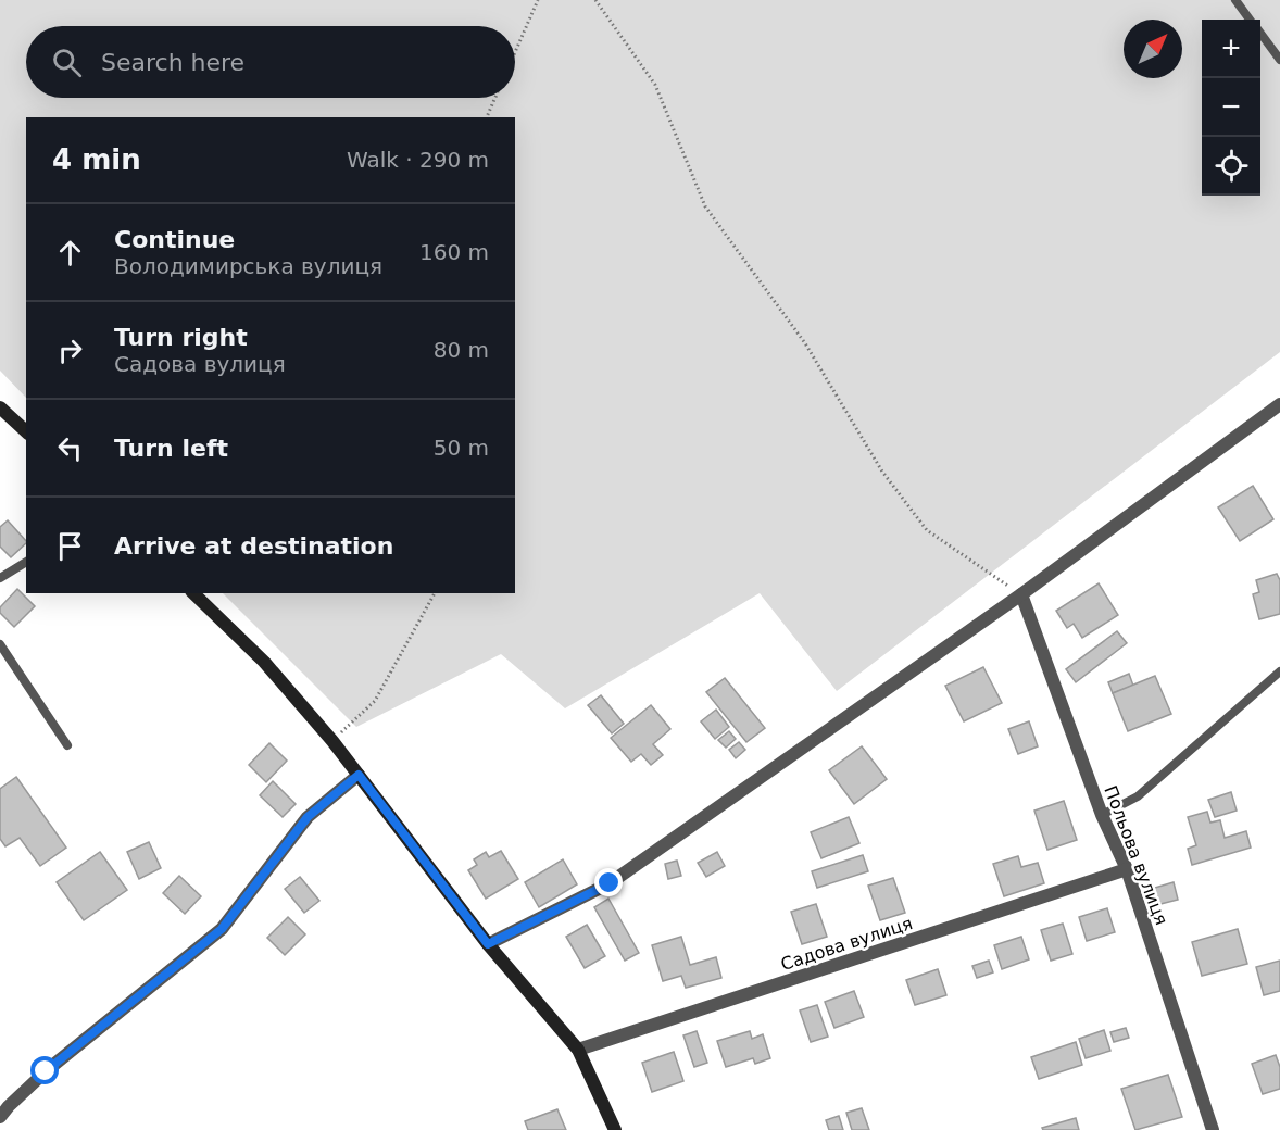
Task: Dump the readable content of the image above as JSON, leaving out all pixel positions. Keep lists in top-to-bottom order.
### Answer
{
  "streets": {
    "street": ["Польова вулиця", "Садова вулиця"]
  },
  "crossings": [
    ["Польова вулиця", "Садова вулиця"]
  ],
  "north": "top right",
  "page": {
    "map_buttons": ["+", "−"],
    "search": "Search here",
    "heading": ["4 min", "Walk · 290 m"],
    "list": [
      ["Continue", "Володимирська вулиця", "160 m"],
      ["Turn right", "Садова вулиця", "80 m"],
      ["Turn left", "50 m"],
      "Arrive at destination"
    ]
  }
}
